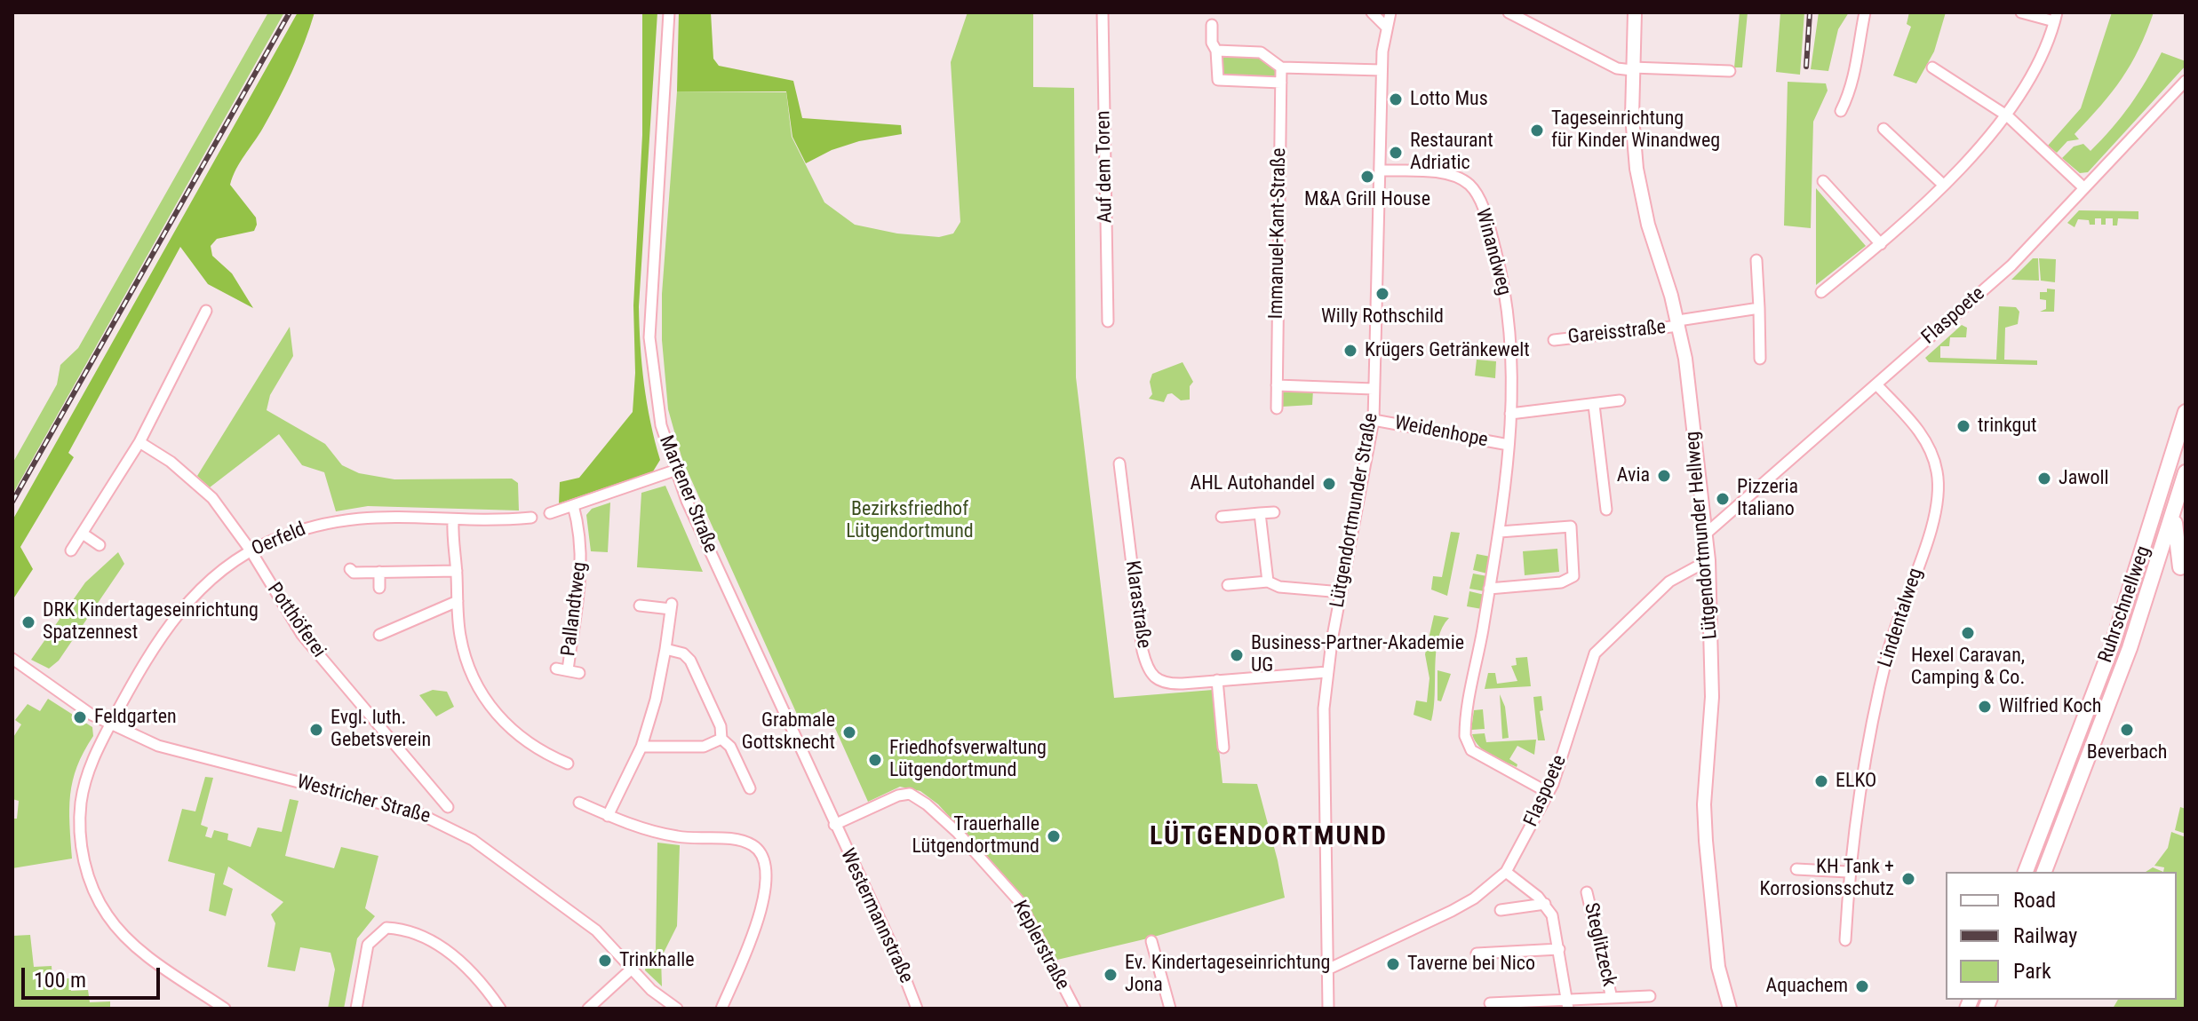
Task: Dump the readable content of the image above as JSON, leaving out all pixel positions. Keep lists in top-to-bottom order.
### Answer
{
  "streets": {
    "highway": ["Ruhrschnellweg"],
    "main road": ["Lütgendortmunder Hellweg"],
    "street": [
      "Auf dem Toren",
      "Immanuel-Kant-Straße",
      "Winandweg",
      "Flaspoete",
      "Gareisstraße",
      "Weidenhope",
      "Martener Straße",
      "Lütgendortmunder Straße",
      "Oerfeld",
      "Klarastraße",
      "Pallandtweg",
      "Lindentalweg",
      "Potthöferei",
      "Westricher Straße",
      "Westermannstraße",
      "Steglitzeck",
      "Keplerstraße"
    ]
  },
  "crossings": [
    ["Winandweg", "Flaspoete"],
    ["Winandweg", "Weidenhope"],
    ["Winandweg", "Lütgendortmunder Straße"],
    ["Flaspoete", "Lütgendortmunder Straße"],
    ["Flaspoete", "Lütgendortmunder Hellweg"],
    ["Flaspoete", "Lindentalweg"],
    ["Gareisstraße", "Lütgendortmunder Hellweg"],
    ["Weidenhope", "Lütgendortmunder Straße"],
    ["Martener Straße", "Westermannstraße"],
    ["Martener Straße", "Keplerstraße"],
    ["Lütgendortmunder Straße", "Klarastraße"],
    ["Oerfeld", "Potthöferei"],
    ["Oerfeld", "Westricher Straße"],
    ["Westermannstraße", "Keplerstraße"]
  ],
  "districts": ["LÜTGENDORTMUND"],
  "parks": ["Bezirksfriedhof Lütgendortmund"],
  "places": [
    "Lotto Mus",
    "Tageseinrichtung für Kinder Winandweg",
    "Restaurant Adriatic",
    "M&A Grill House",
    "Willy Rothschild",
    "Krügers Getränkewelt",
    "trinkgut",
    "Avia",
    "Jawoll",
    "AHL Autohandel",
    "Pizzeria Italiano",
    "DRK Kindertageseinrichtung Spatzennest",
    "Hexel Caravan, Camping & Co.",
    "Business-Partner-Akademie UG",
    "Wilfried Koch",
    "Feldgarten",
    "Evgl. luth. Gebetsverein",
    "Beverbach",
    "Grabmale Gottsknecht",
    "Friedhofsverwaltung Lütgendortmund",
    "ELKO",
    "Trauerhalle Lütgendortmund",
    "KH Tank + Korrosionsschutz",
    "Trinkhalle",
    "Taverne bei Nico",
    "Ev. Kindertageseinrichtung Jona",
    "Aquachem"
  ],
  "legend": ["Road", "Railway", "Park"],
  "scale_bar": "100 m"
}
